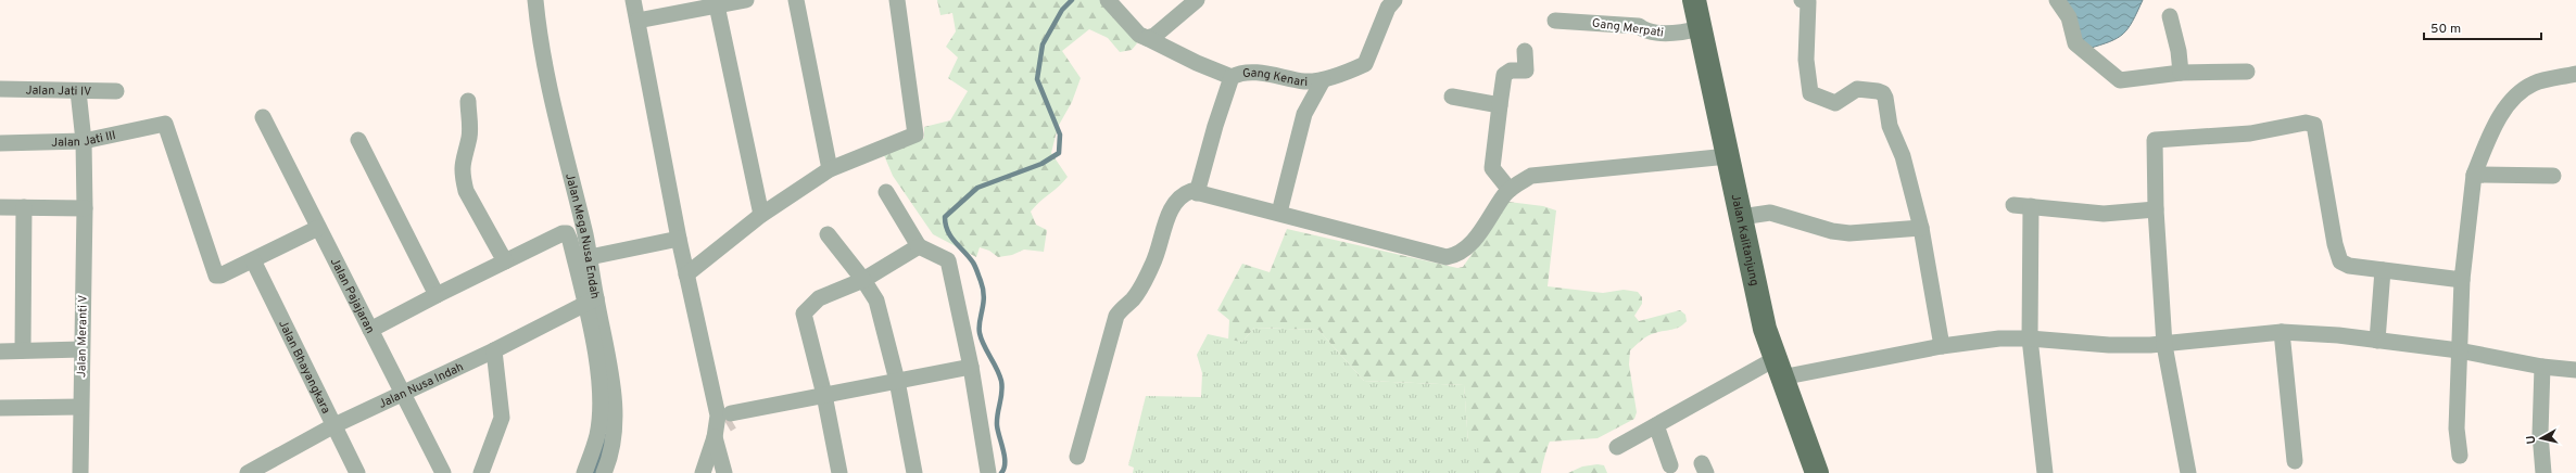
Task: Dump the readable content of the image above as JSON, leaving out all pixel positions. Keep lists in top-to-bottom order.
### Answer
{
  "streets": {
    "main road": ["Jalan Kalitanjung"],
    "street": [
      "Gang Merpati",
      "Gang Kenari",
      "Jalan Jati IV",
      "Jalan Jati III",
      "Jalan Mega Nusa Endah",
      "Jalan Pajajaran",
      "Jalan Meranti V",
      "Jalan Bhayangkara",
      "Jalan Nusa Indah"
    ]
  },
  "crossings": [
    ["Gang Merpati", "Jalan Kalitanjung"],
    ["Jalan Jati IV", "Jalan Meranti V"],
    ["Jalan Jati III", "Jalan Meranti V"],
    ["Jalan Jati III", "Jalan Bhayangkara"],
    ["Jalan Mega Nusa Endah", "Jalan Nusa Indah"],
    ["Jalan Pajajaran", "Jalan Nusa Indah"],
    ["Jalan Bhayangkara", "Jalan Nusa Indah"]
  ],
  "scale_bar": "50 m",
  "north": "left"
}
